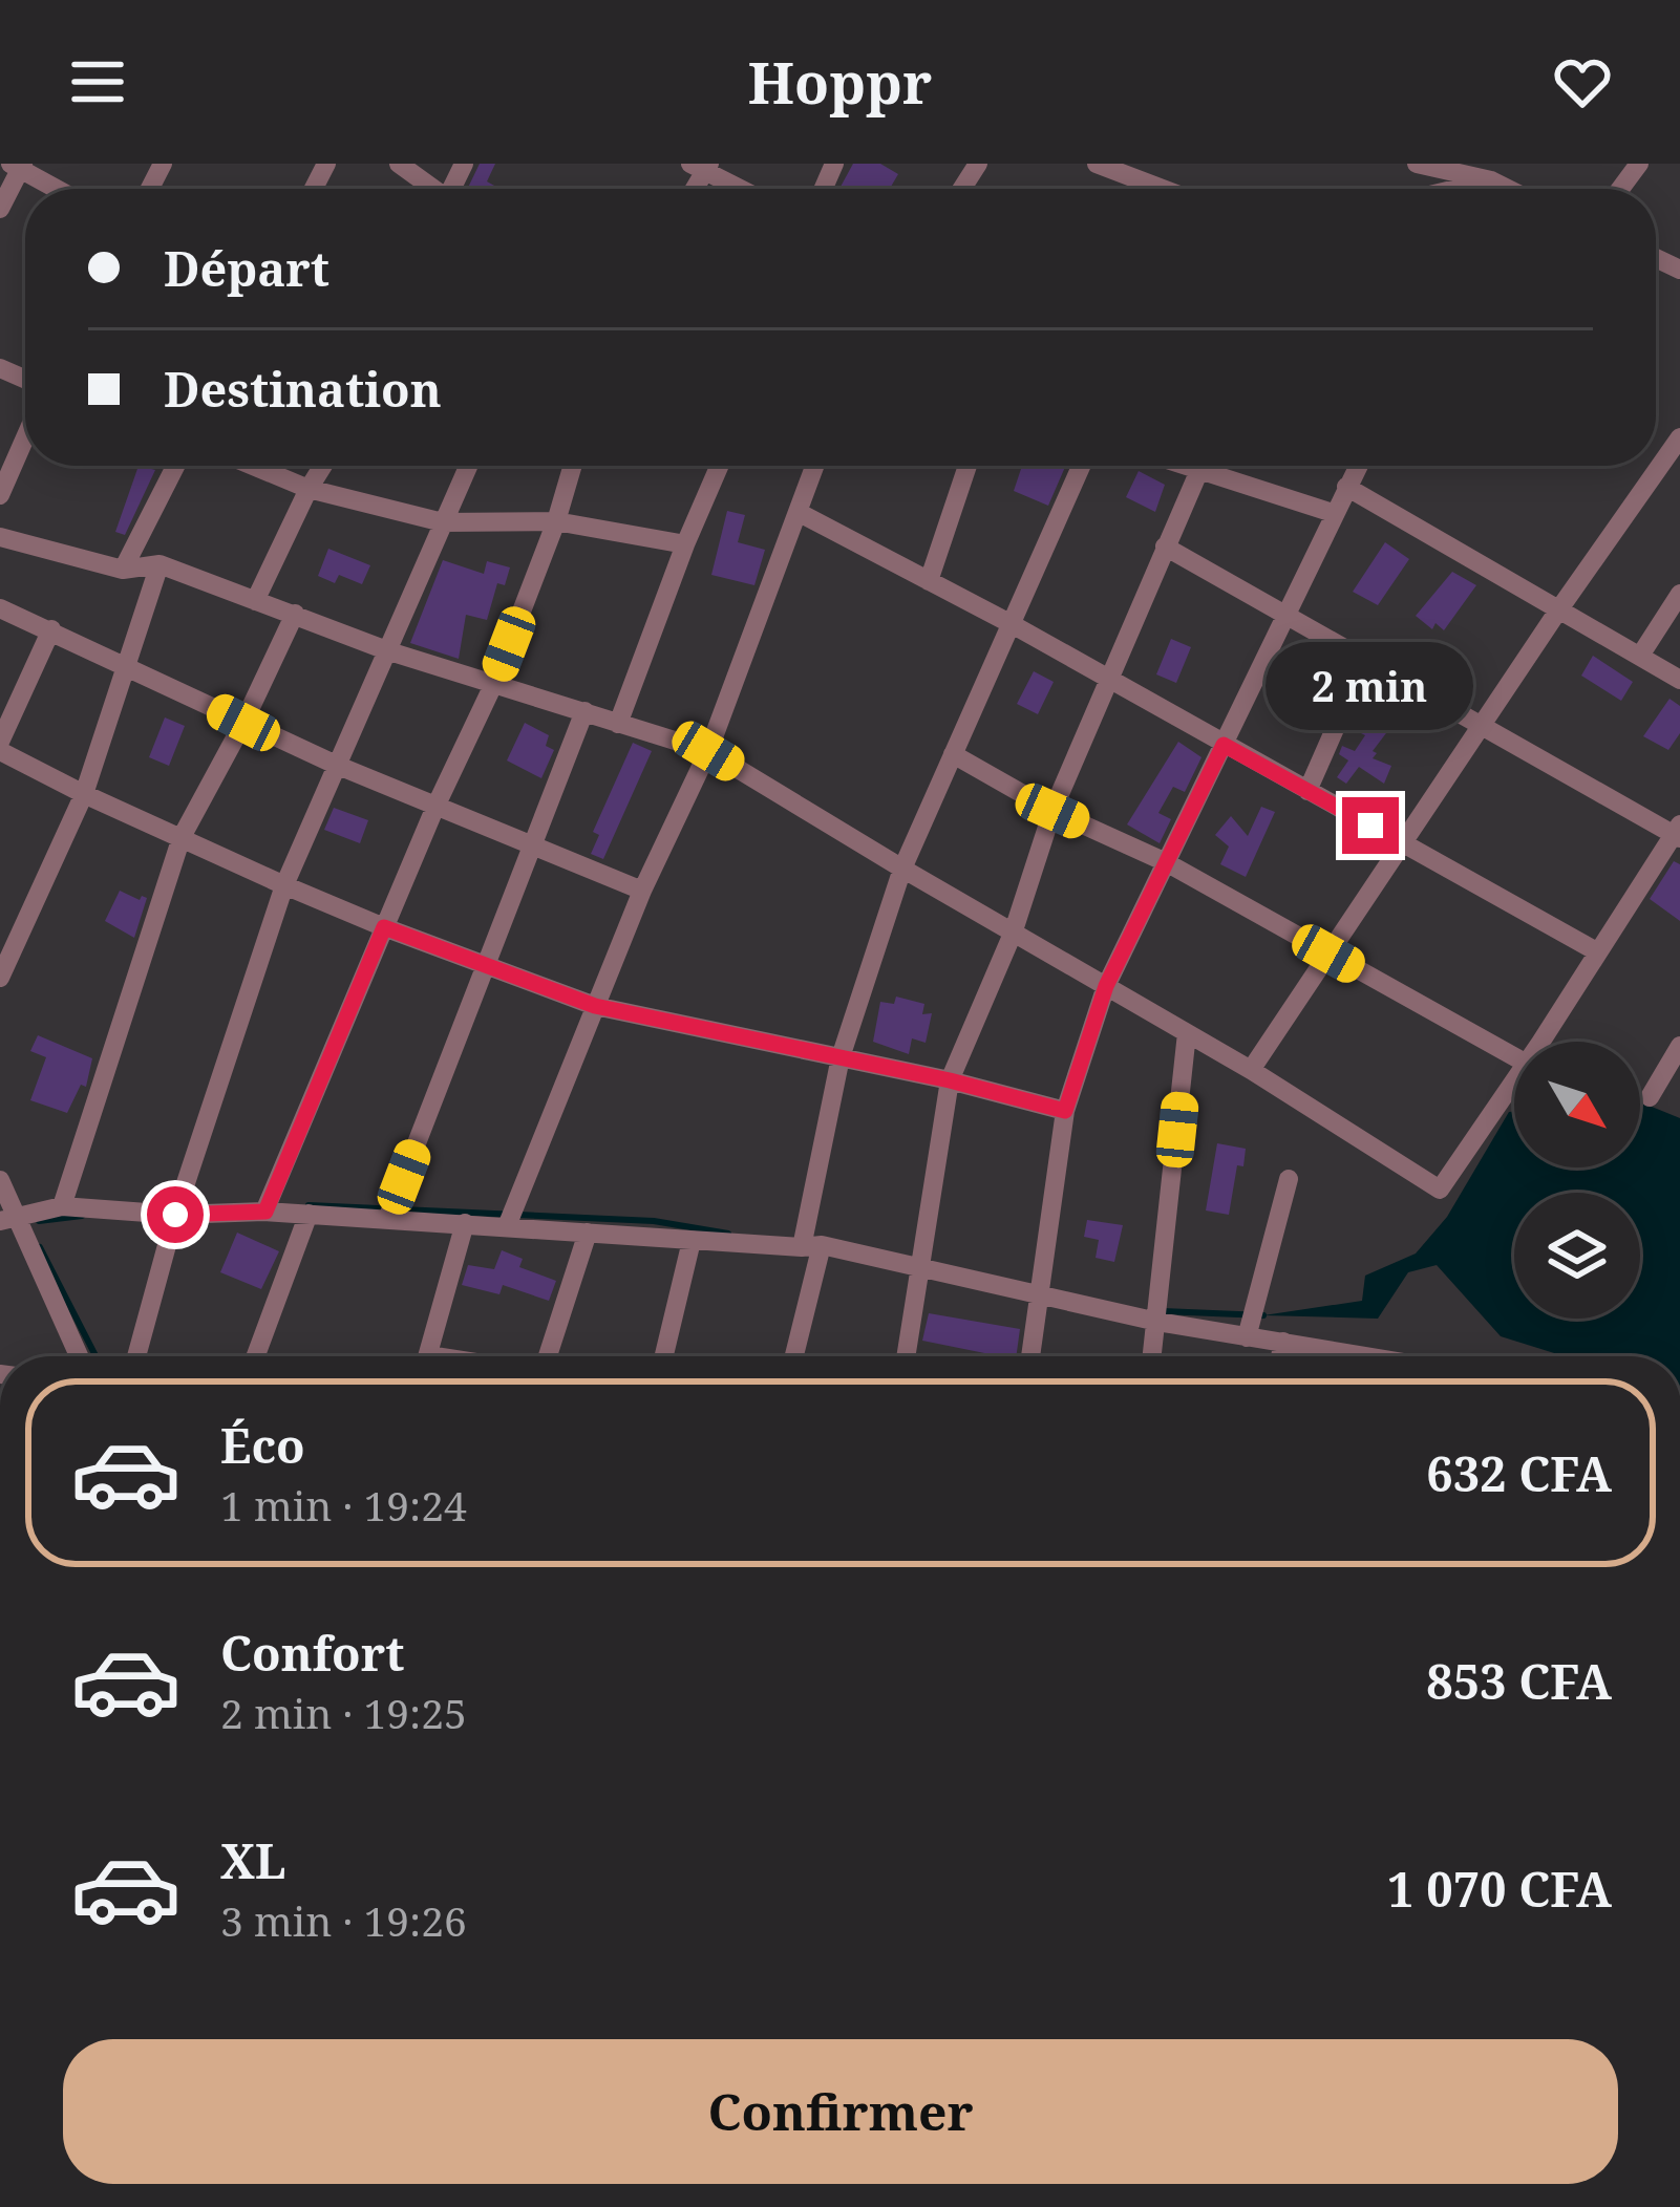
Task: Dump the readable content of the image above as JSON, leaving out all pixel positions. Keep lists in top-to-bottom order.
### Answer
{
  "north": "bottom right",
  "page": {
    "header": "Hoppr",
    "banner": ["Départ", "Destination"],
    "bubble": "2 min",
    "list": [
      {
        "name": "Éco",
        "note": "1 min · 19:24",
        "value": "632 CFA"
      },
      {
        "name": "Confort",
        "note": "2 min · 19:25",
        "value": "853 CFA"
      },
      {
        "name": "XL",
        "note": "3 min · 19:26",
        "value": "1 070 CFA"
      }
    ],
    "buttons": "Confirmer"
  }
}
